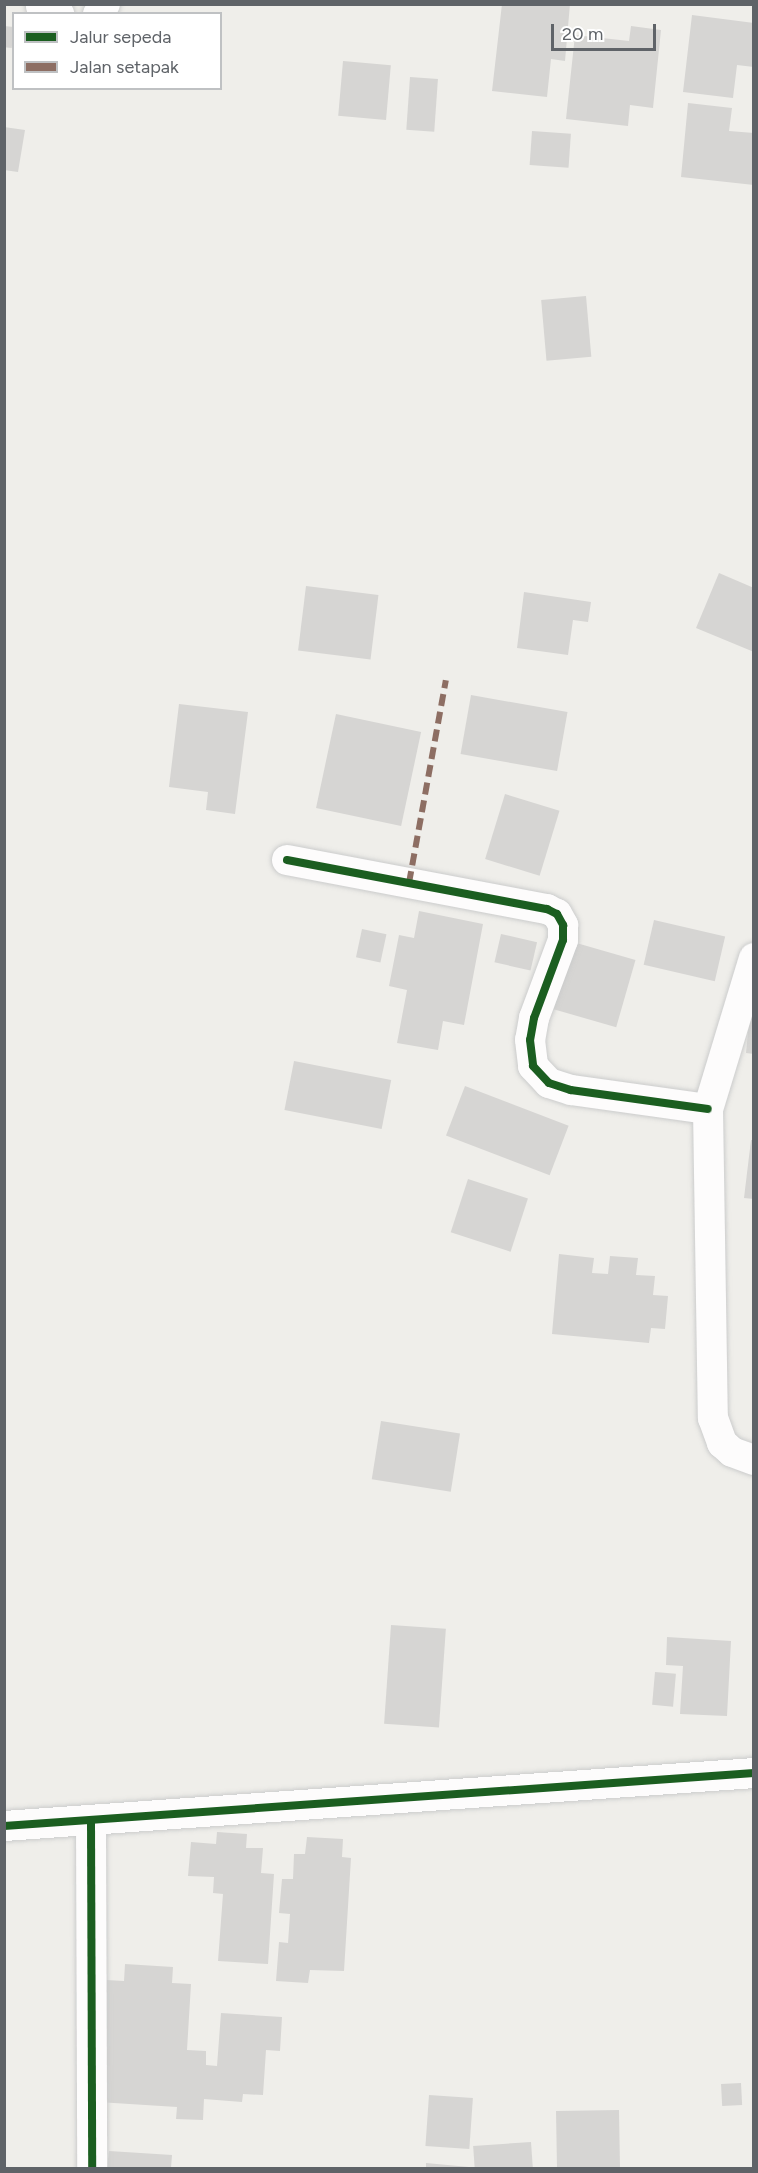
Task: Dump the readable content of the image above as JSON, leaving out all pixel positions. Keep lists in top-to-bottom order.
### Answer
{
  "legend": ["Jalur sepeda", "Jalan setapak"],
  "scale_bar": "20 m"
}
